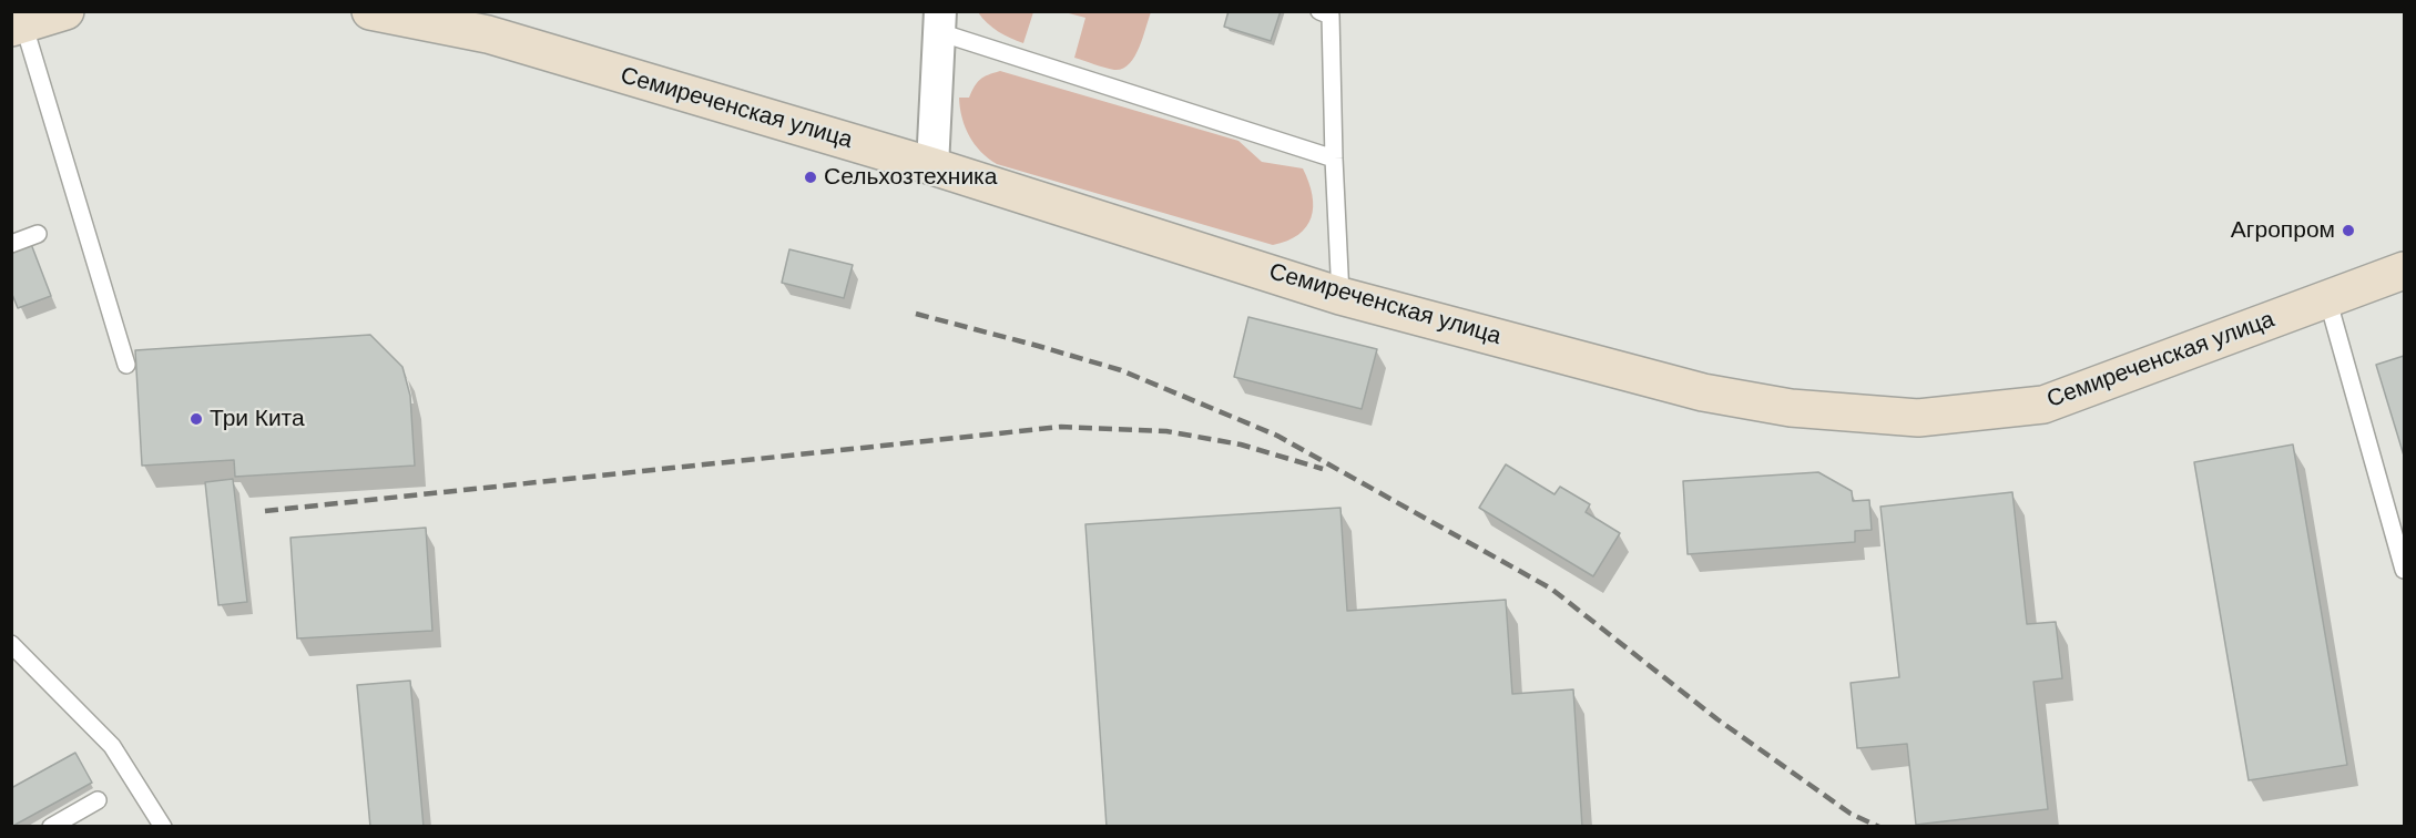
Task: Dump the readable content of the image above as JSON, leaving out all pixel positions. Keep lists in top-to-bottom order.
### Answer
{
  "streets": {
    "main road": ["Семиреченская улица"]
  },
  "places": ["Сельхозтехника", "Агропром", "Три Кита"]
}
